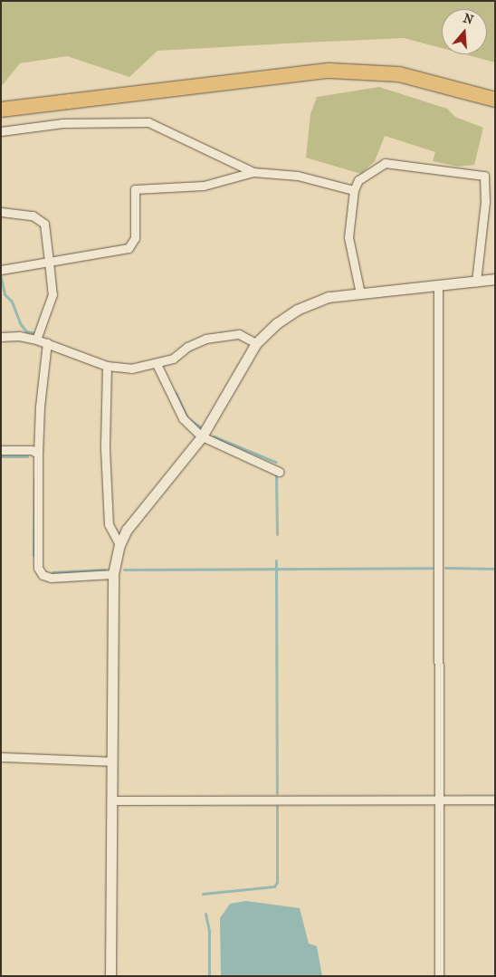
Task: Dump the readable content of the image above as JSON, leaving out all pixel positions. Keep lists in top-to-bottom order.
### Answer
{
  "north": "top"
}
